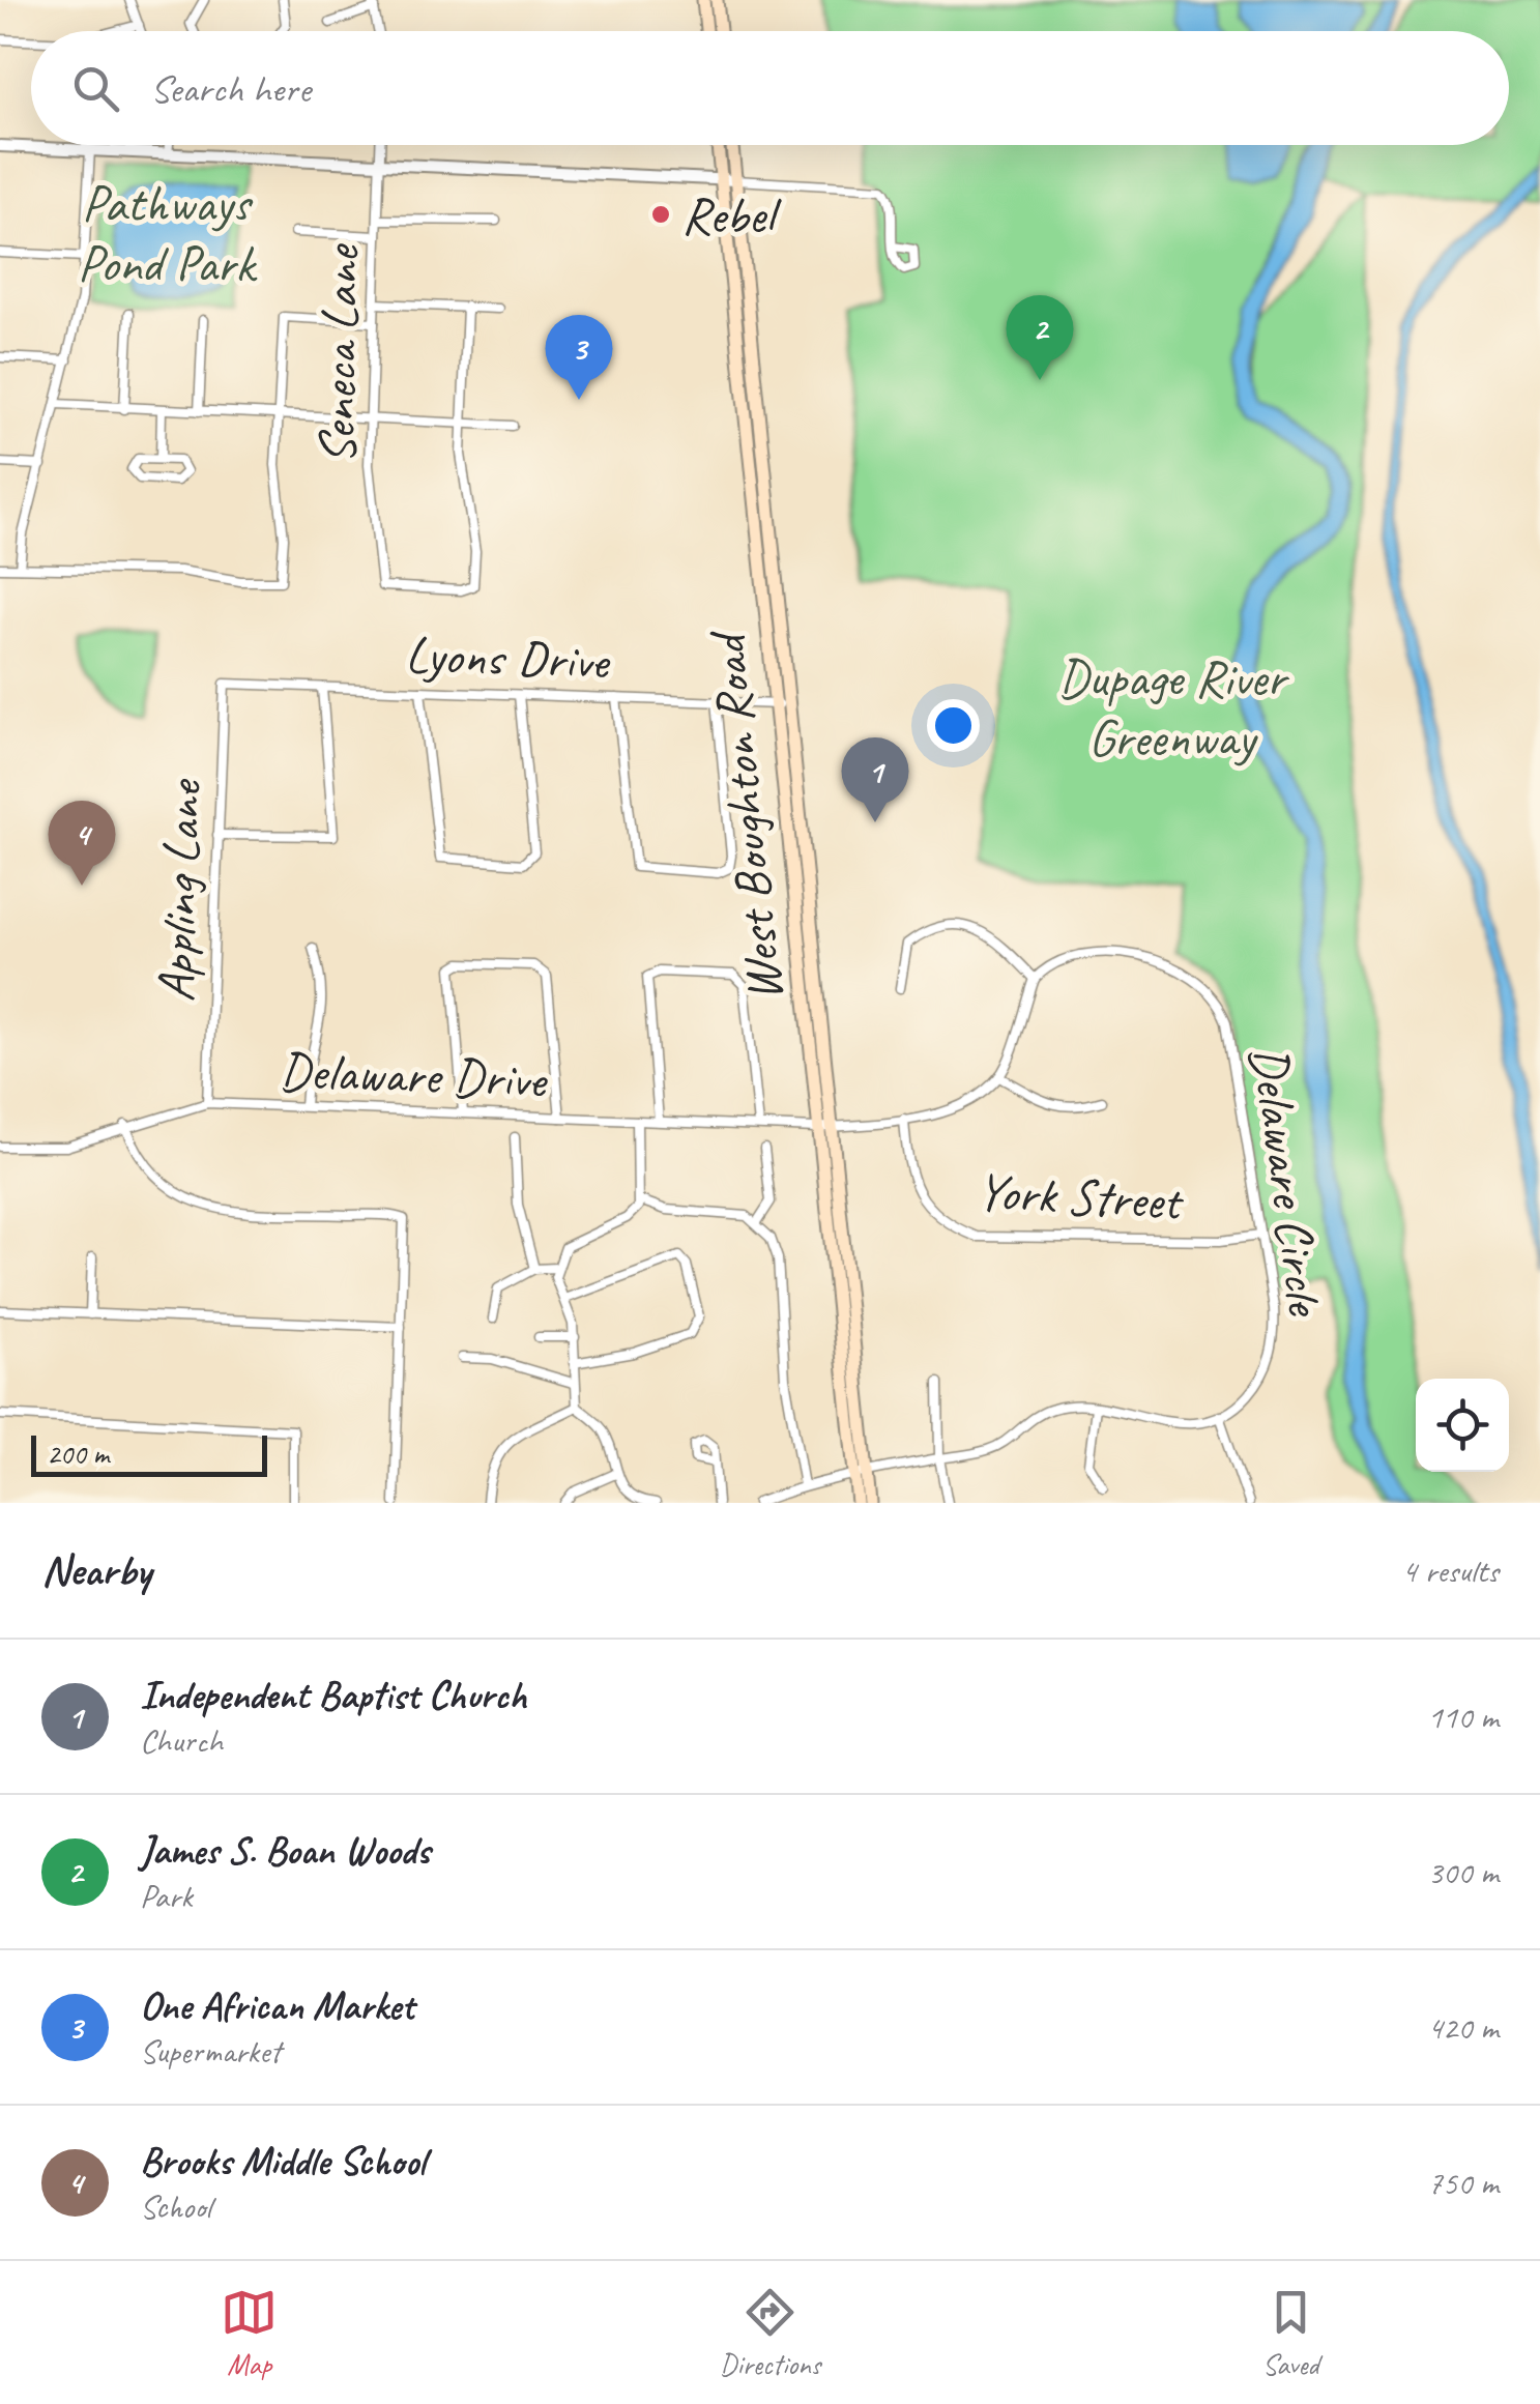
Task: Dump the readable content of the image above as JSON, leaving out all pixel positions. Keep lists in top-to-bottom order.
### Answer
{
  "streets": {
    "main road": ["West Boughton Road"],
    "street": [
      "Seneca Lane",
      "Lyons Drive",
      "Appling Lane",
      "Delaware Drive",
      "Delaware Circle",
      "York Street"
    ]
  },
  "crossings": [
    ["Lyons Drive", "West Boughton Road"],
    ["Lyons Drive", "Appling Lane"],
    ["West Boughton Road", "Delaware Drive"],
    ["West Boughton Road", "Delaware Circle"],
    ["Appling Lane", "Delaware Drive"],
    ["Delaware Circle", "York Street"]
  ],
  "parks": ["Pathways Pond Park", "Dupage River Greenway"],
  "places": ["Rebel"],
  "scale_bar": "200 m",
  "page": {
    "search": "Search here",
    "pins": [
      "2",
      "3",
      "1",
      "4"
    ],
    "scale": "200 m",
    "heading": ["Nearby", "4 results"],
    "list": [
      {
        "mark": "1",
        "name": "Independent Baptist Church",
        "note": "Church",
        "value": "110 m"
      },
      {
        "mark": "2",
        "name": "James S. Boan Woods",
        "note": "Park",
        "value": "300 m"
      },
      {
        "mark": "3",
        "name": "One African Market",
        "note": "Supermarket",
        "value": "420 m"
      },
      {
        "mark": "4",
        "name": "Brooks Middle School",
        "note": "School",
        "value": "750 m"
      }
    ],
    "nav": ["Map", "Directions", "Saved"]
  }
}
